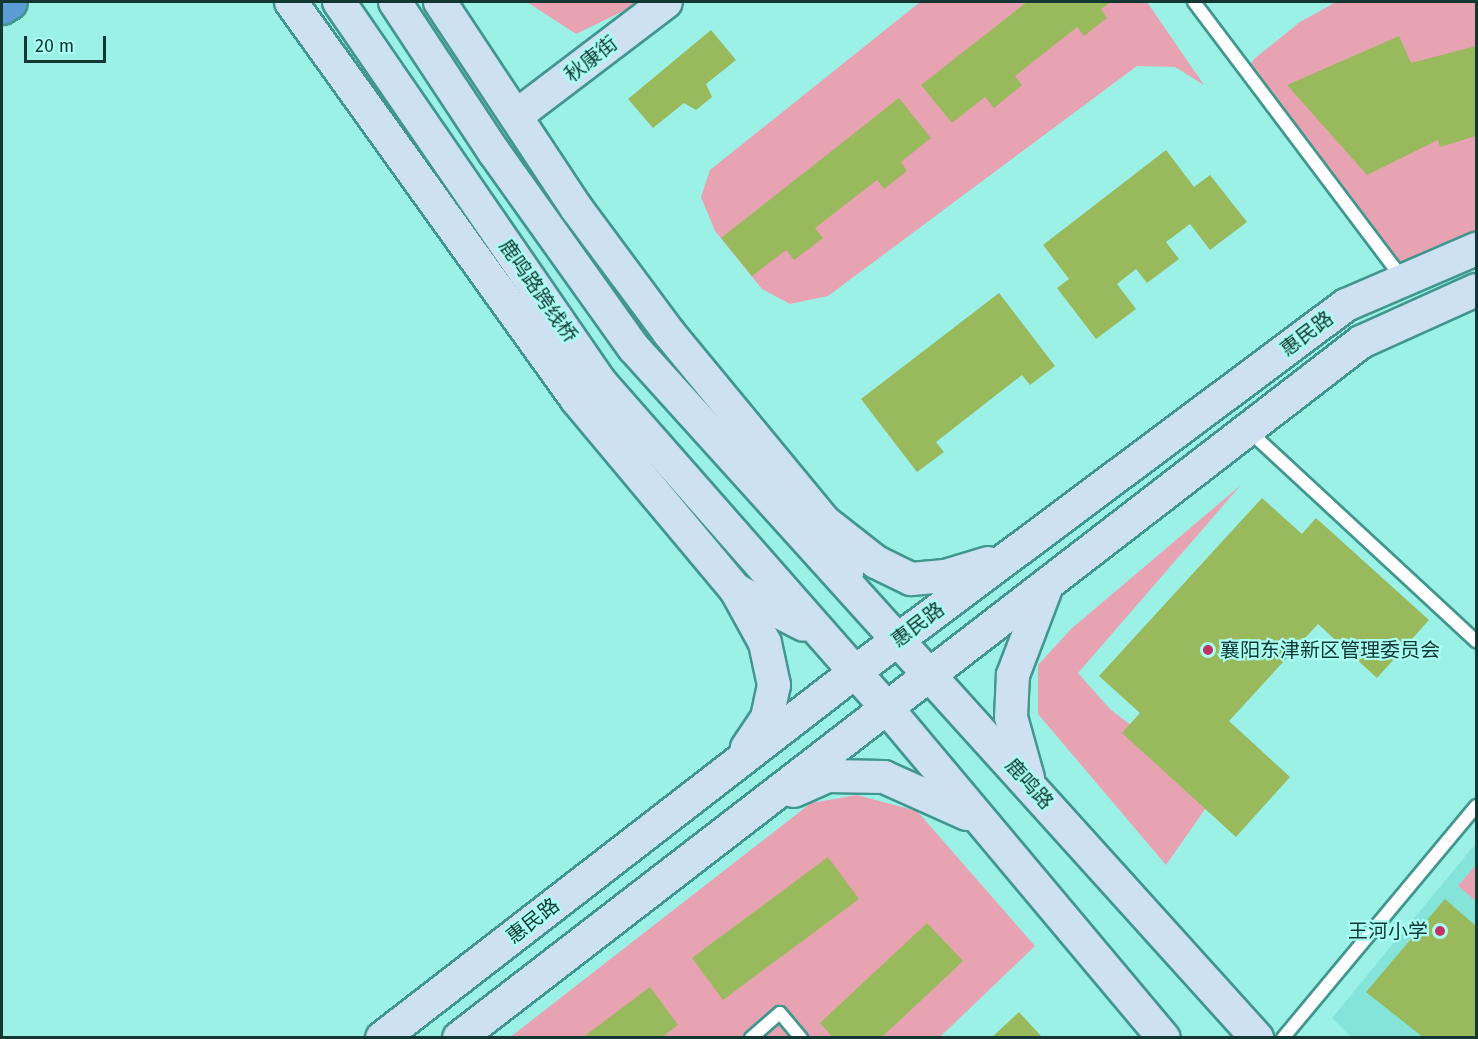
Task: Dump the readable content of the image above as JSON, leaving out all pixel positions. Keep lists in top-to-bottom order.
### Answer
{
  "streets": {
    "main road": [
      "秋康街",
      "鹿鸣路跨线桥",
      "惠民路",
      "鹿鸣路"
    ]
  },
  "crossings": [
    ["惠民路", "鹿鸣路"]
  ],
  "places": ["襄阳东津新区管理委员会", "王河小学"],
  "scale_bar": "20 m"
}
